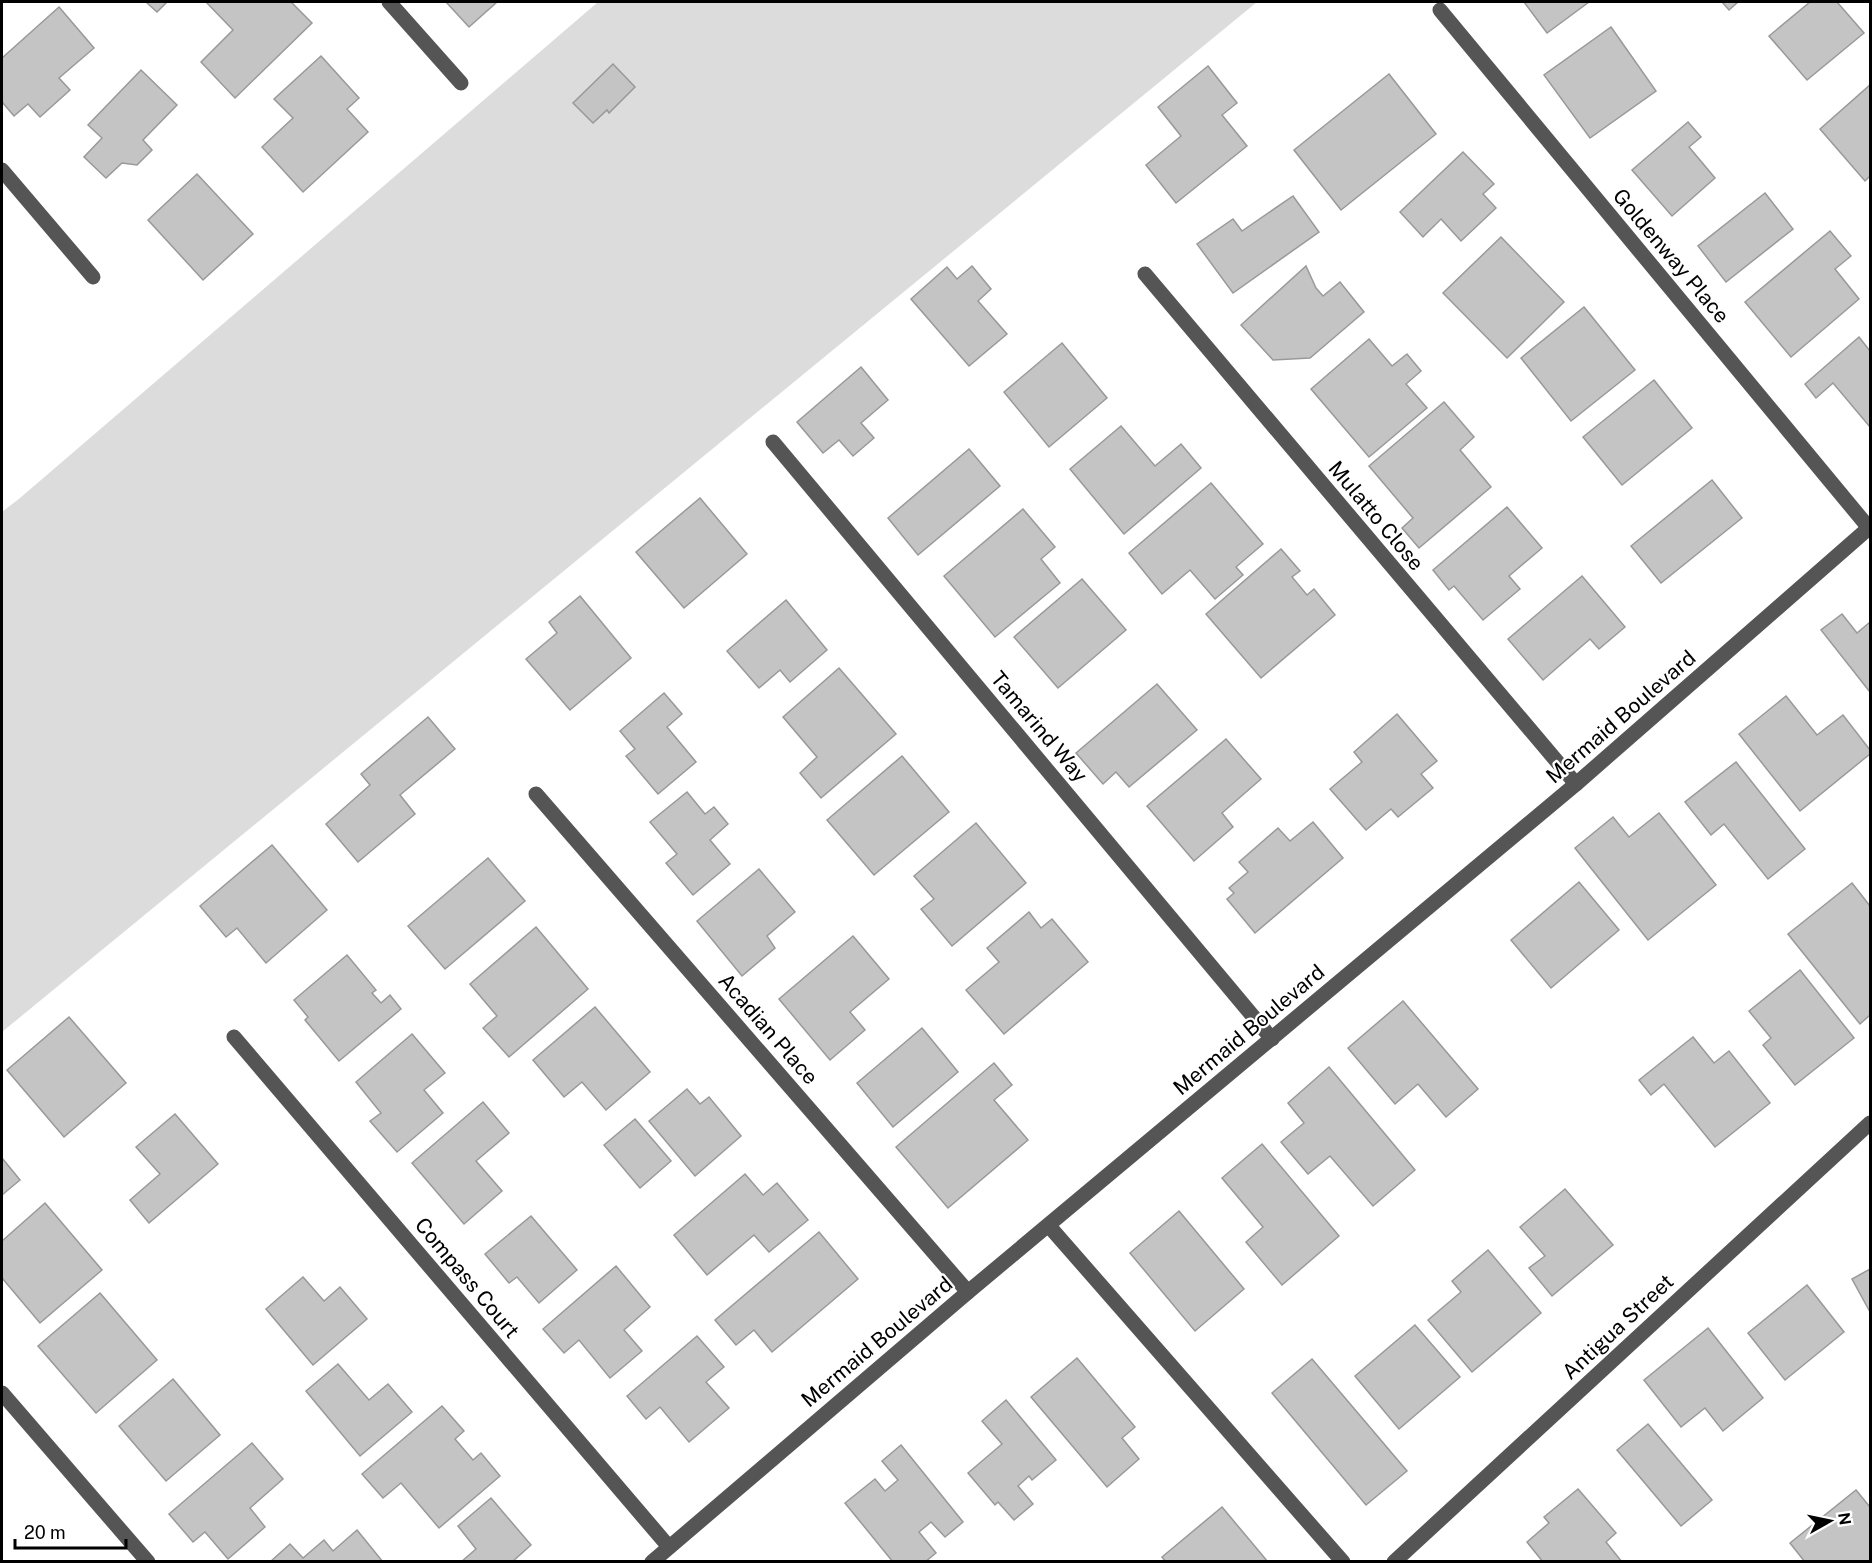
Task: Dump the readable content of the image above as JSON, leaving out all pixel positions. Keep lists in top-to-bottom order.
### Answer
{
  "streets": {
    "street": [
      "Goldenway Place",
      "Mulatto Close",
      "Mermaid Boulevard",
      "Tamarind Way",
      "Acadian Place",
      "Compass Court",
      "Antigua Street"
    ]
  },
  "crossings": [
    ["Goldenway Place", "Mermaid Boulevard"],
    ["Mulatto Close", "Mermaid Boulevard"],
    ["Mermaid Boulevard", "Tamarind Way"],
    ["Mermaid Boulevard", "Acadian Place"],
    ["Mermaid Boulevard", "Compass Court"]
  ],
  "scale_bar": "20 m",
  "north": "right"
}
